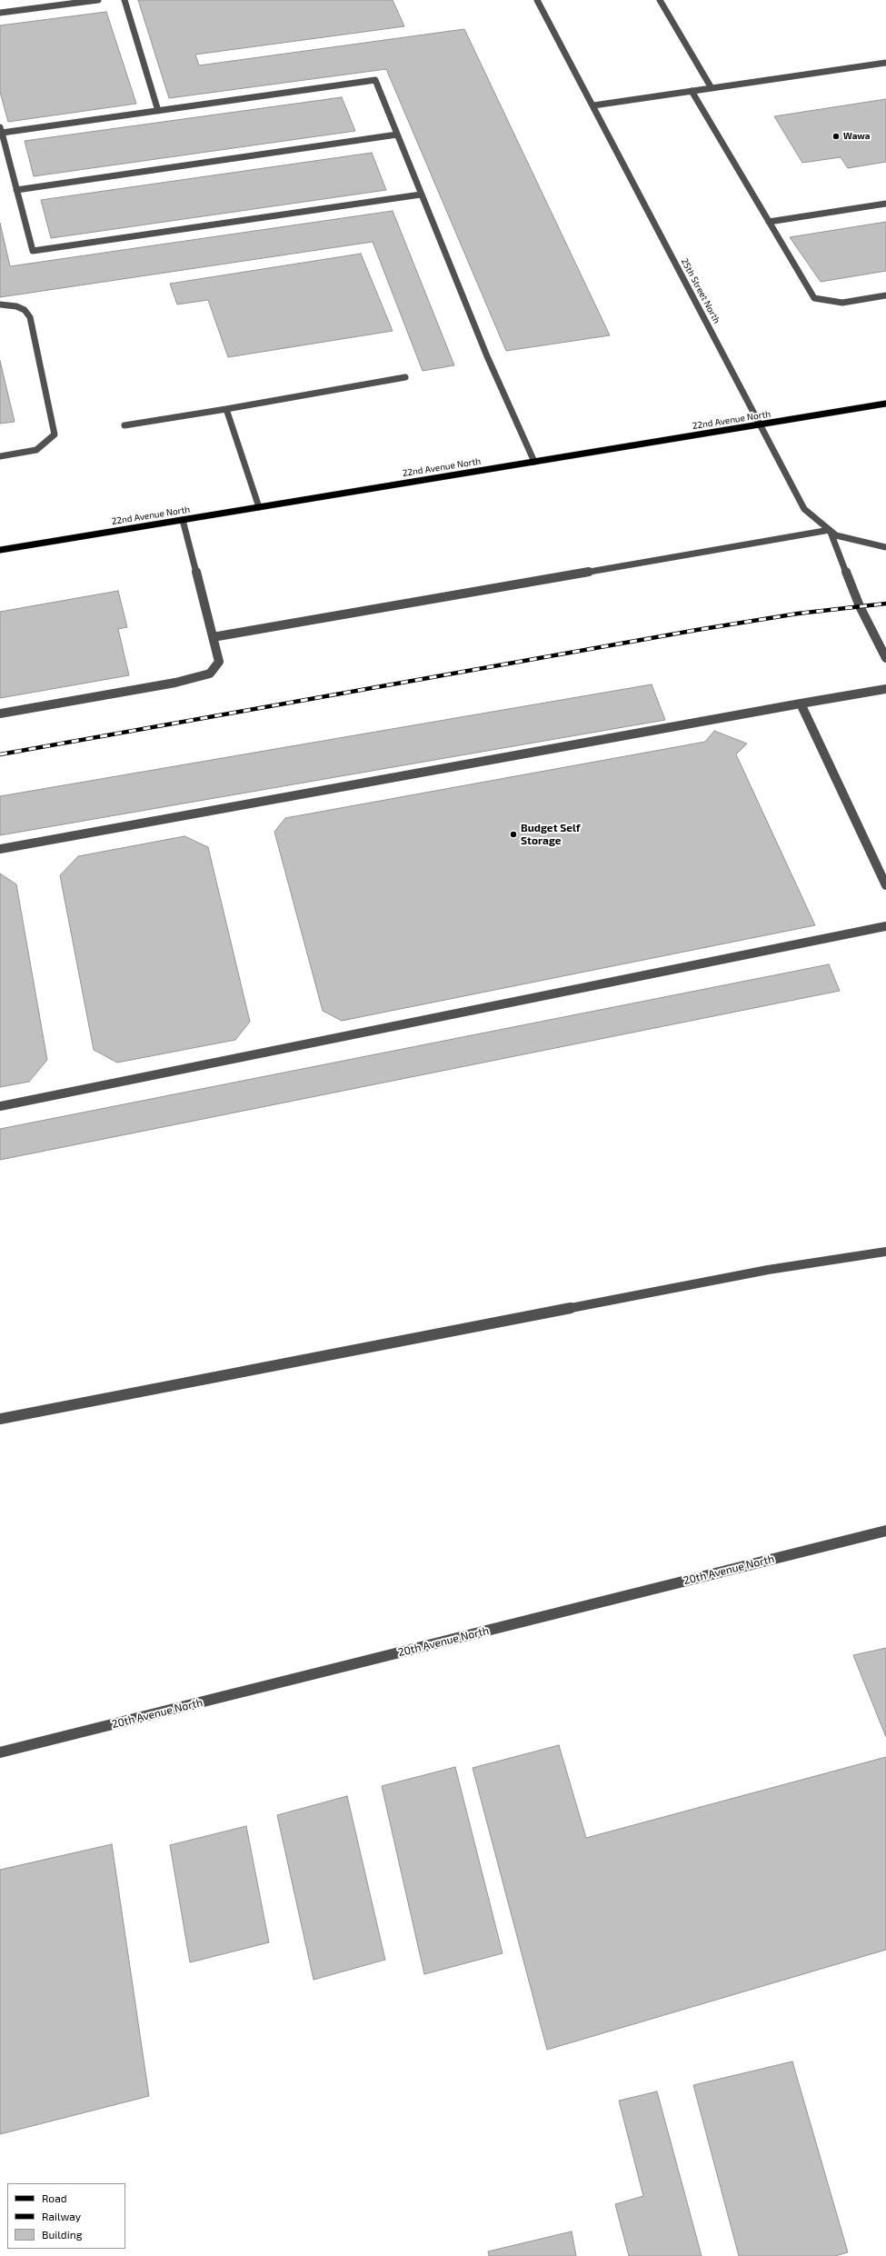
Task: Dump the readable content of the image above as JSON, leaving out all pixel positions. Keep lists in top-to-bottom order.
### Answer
{
  "streets": {
    "main road": ["22nd Avenue North"],
    "street": ["25th Street North", "20th Avenue North"]
  },
  "crossings": [
    ["25th Street North", "22nd Avenue North"]
  ],
  "places": ["Wawa", "Budget Self Storage"],
  "legend": ["Road", "Railway", "Building"]
}
